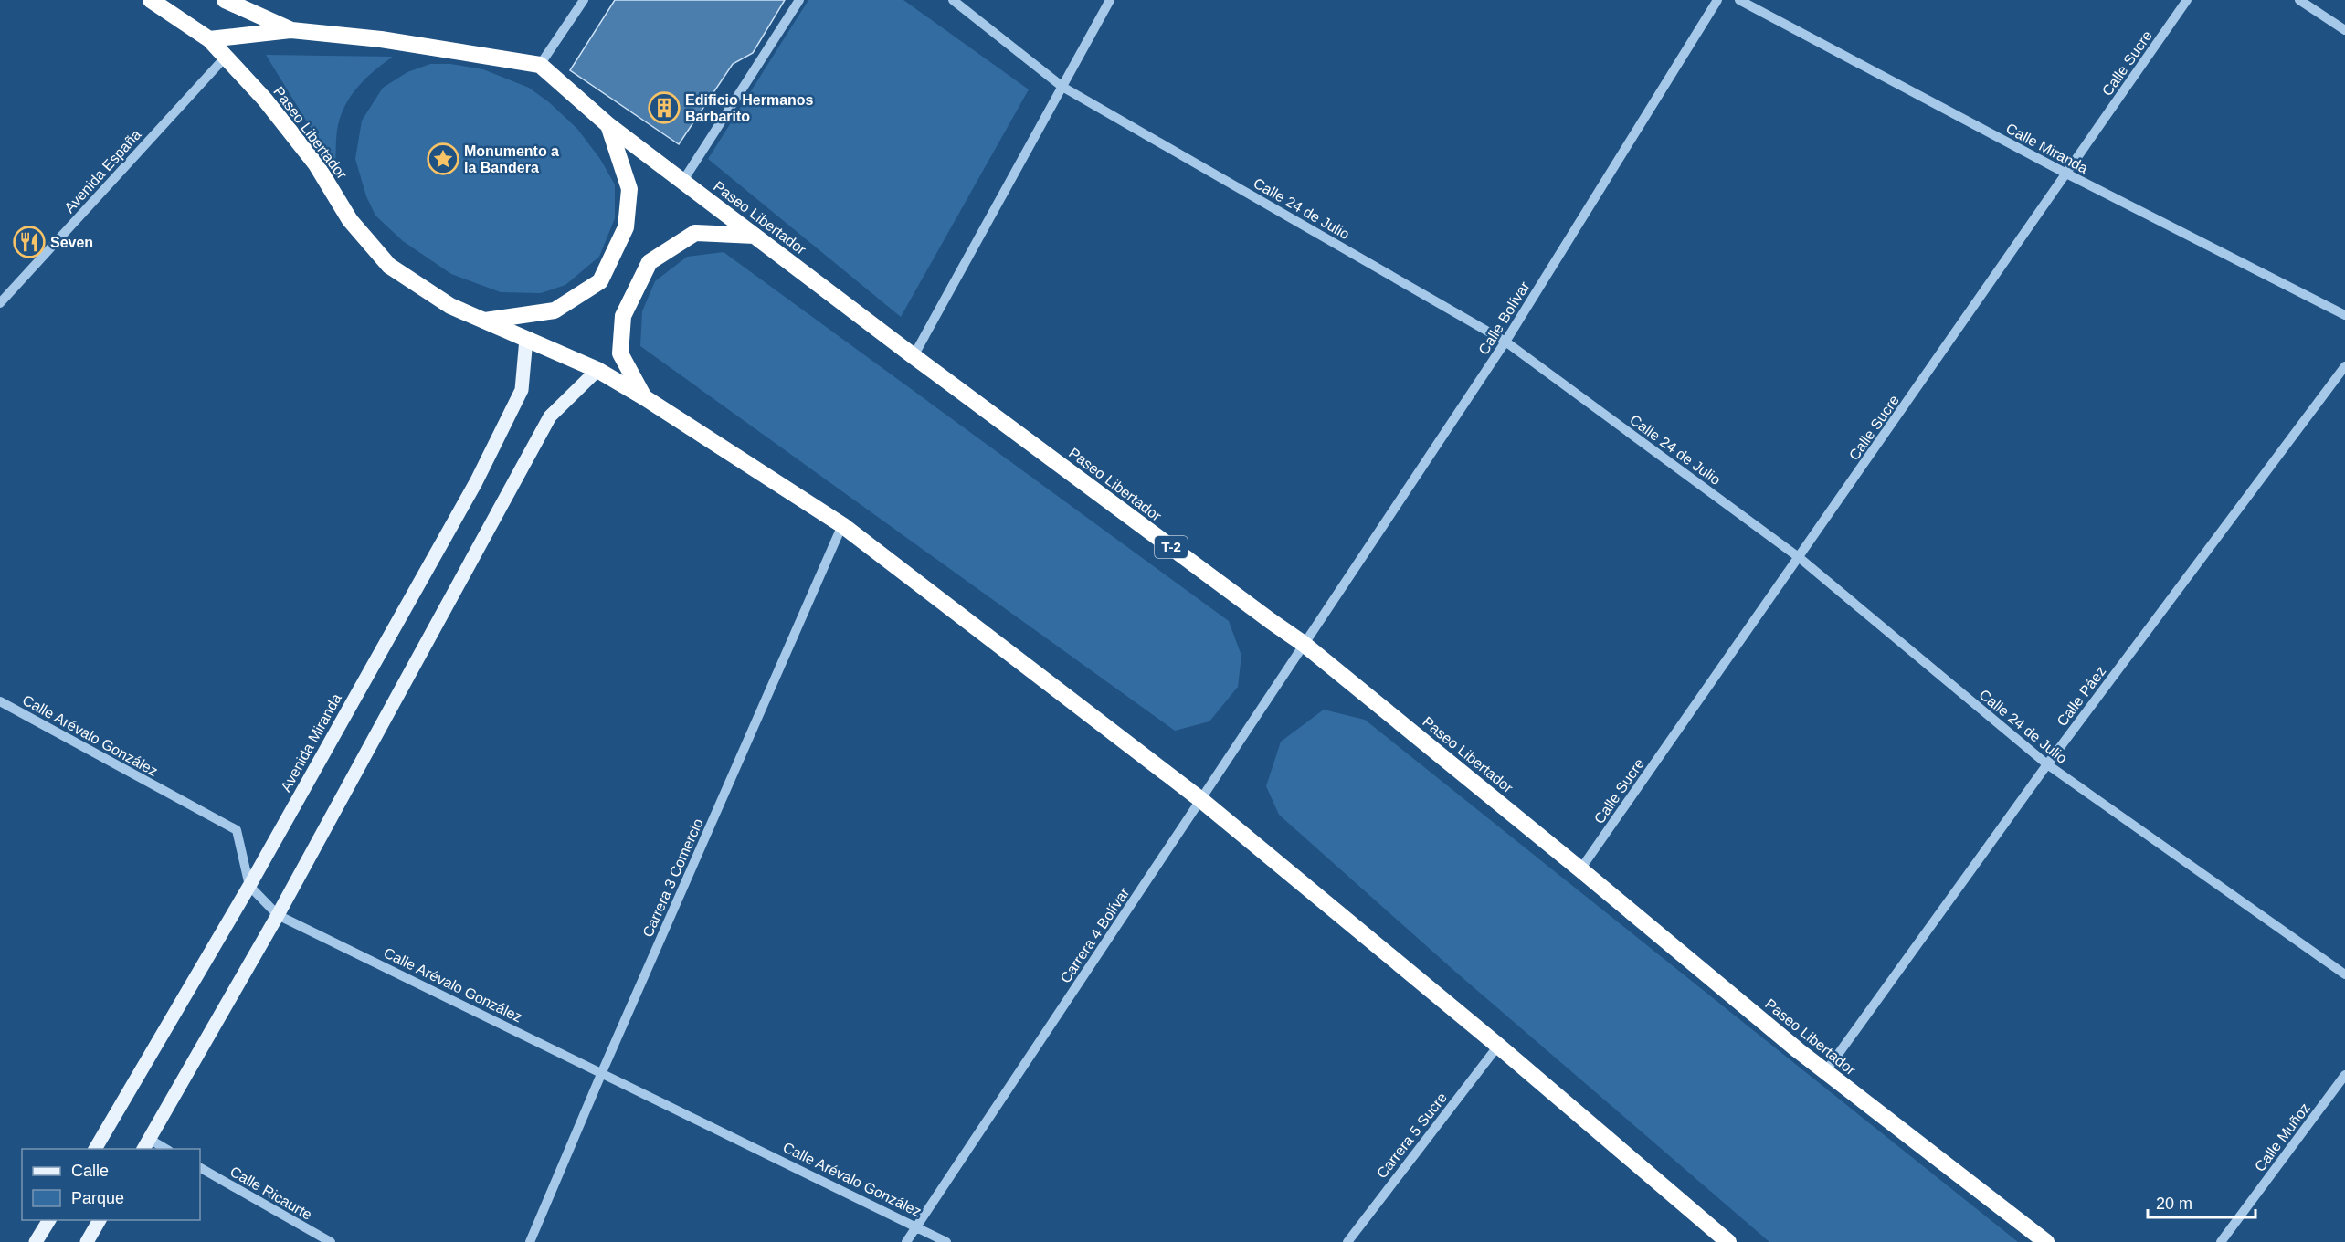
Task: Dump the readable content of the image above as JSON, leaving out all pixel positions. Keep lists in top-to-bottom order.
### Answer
{
  "streets": {
    "highway": ["Paseo Libertador", "T-2"],
    "main road": ["Avenida Miranda"],
    "street": [
      "Calle Sucre",
      "Calle Miranda",
      "Avenida España",
      "Calle 24 de Julio",
      "Calle Bolívar",
      "Calle Páez",
      "Calle Arévalo González",
      "Carrera 3 Comercio",
      "Carrera 4 Bolívar",
      "Carrera 5 Sucre",
      "Calle Muñoz",
      "Calle Ricaurte"
    ]
  },
  "crossings": [
    ["Calle Sucre", "Paseo Libertador"],
    ["Calle Sucre", "Calle Miranda"],
    ["Calle Sucre", "Calle 24 de Julio"],
    ["Paseo Libertador", "Avenida España"],
    ["Paseo Libertador", "Calle Bolívar"],
    ["Paseo Libertador", "Calle Páez"],
    ["Paseo Libertador", "Avenida Miranda"],
    ["Paseo Libertador", "Carrera 3 Comercio"],
    ["Paseo Libertador", "Carrera 4 Bolívar"],
    ["Paseo Libertador", "Carrera 5 Sucre"],
    ["Calle 24 de Julio", "Calle Bolívar"],
    ["Calle 24 de Julio", "Calle Páez"],
    ["Calle Bolívar", "Carrera 4 Bolívar"],
    ["Calle Arévalo González", "Avenida Miranda"],
    ["Calle Arévalo González", "Carrera 3 Comercio"],
    ["Calle Arévalo González", "Carrera 4 Bolívar"]
  ],
  "places": {
    "building": ["Edificio Hermanos Barbarito"],
    "place": ["Monumento a la Bandera"],
    "restaurant": ["Seven"]
  },
  "legend": ["Calle", "Parque"],
  "scale_bar": "20 m"
}
